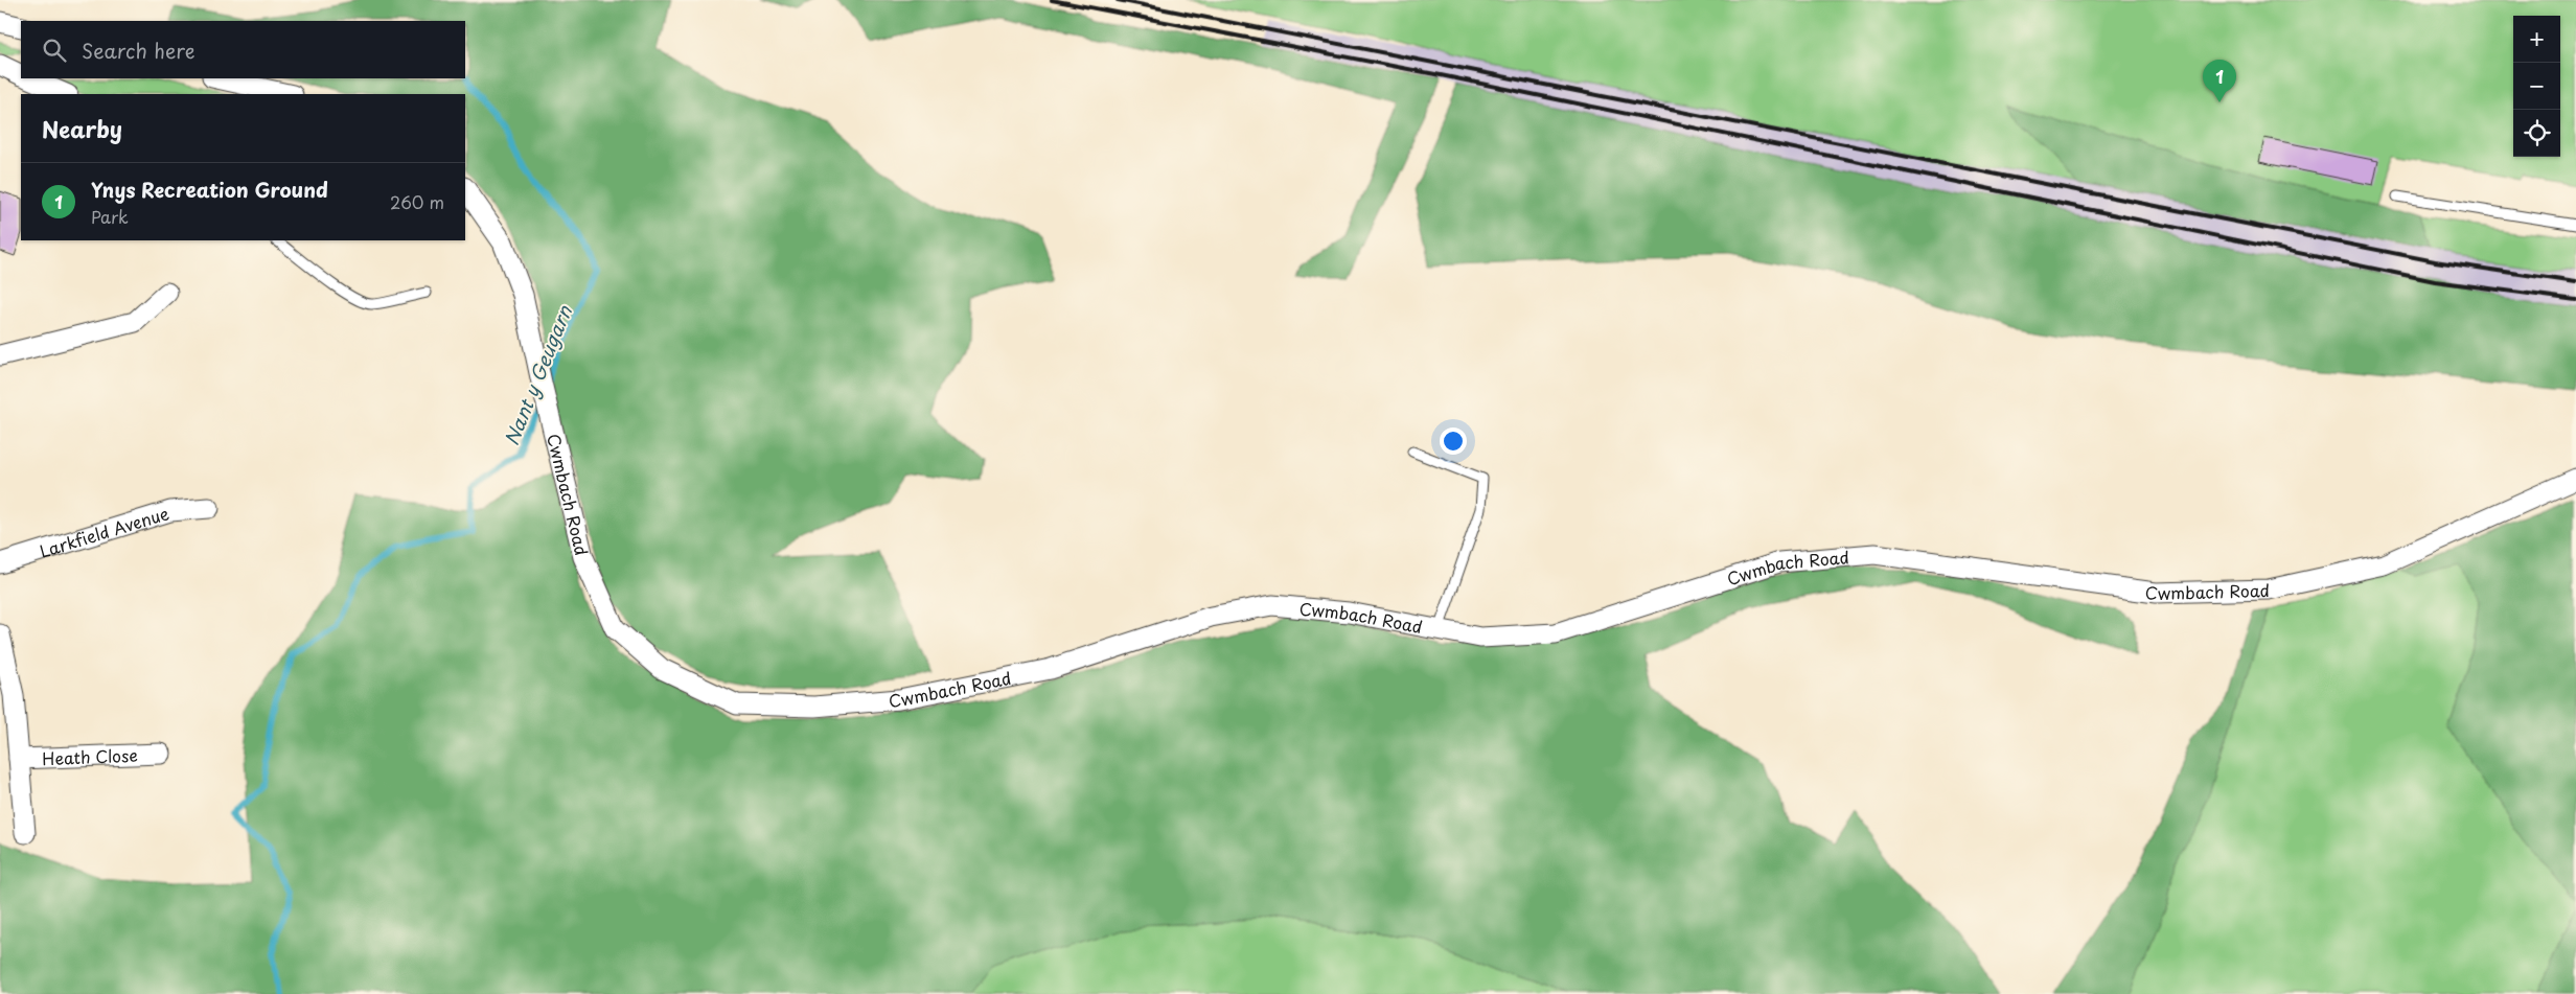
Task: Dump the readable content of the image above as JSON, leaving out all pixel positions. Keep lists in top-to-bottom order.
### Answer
{
  "streets": {
    "street": ["Cwmbach Road", "Larkfield Avenue", "Heath Close"]
  },
  "water": ["Nant y Geugarn"],
  "page": {
    "map_buttons": ["+", "−"],
    "search": "Search here",
    "pins": "1",
    "heading": "Nearby",
    "list": [
      {
        "mark": "1",
        "name": "Ynys Recreation Ground",
        "note": "Park",
        "value": "260 m"
      }
    ]
  }
}
